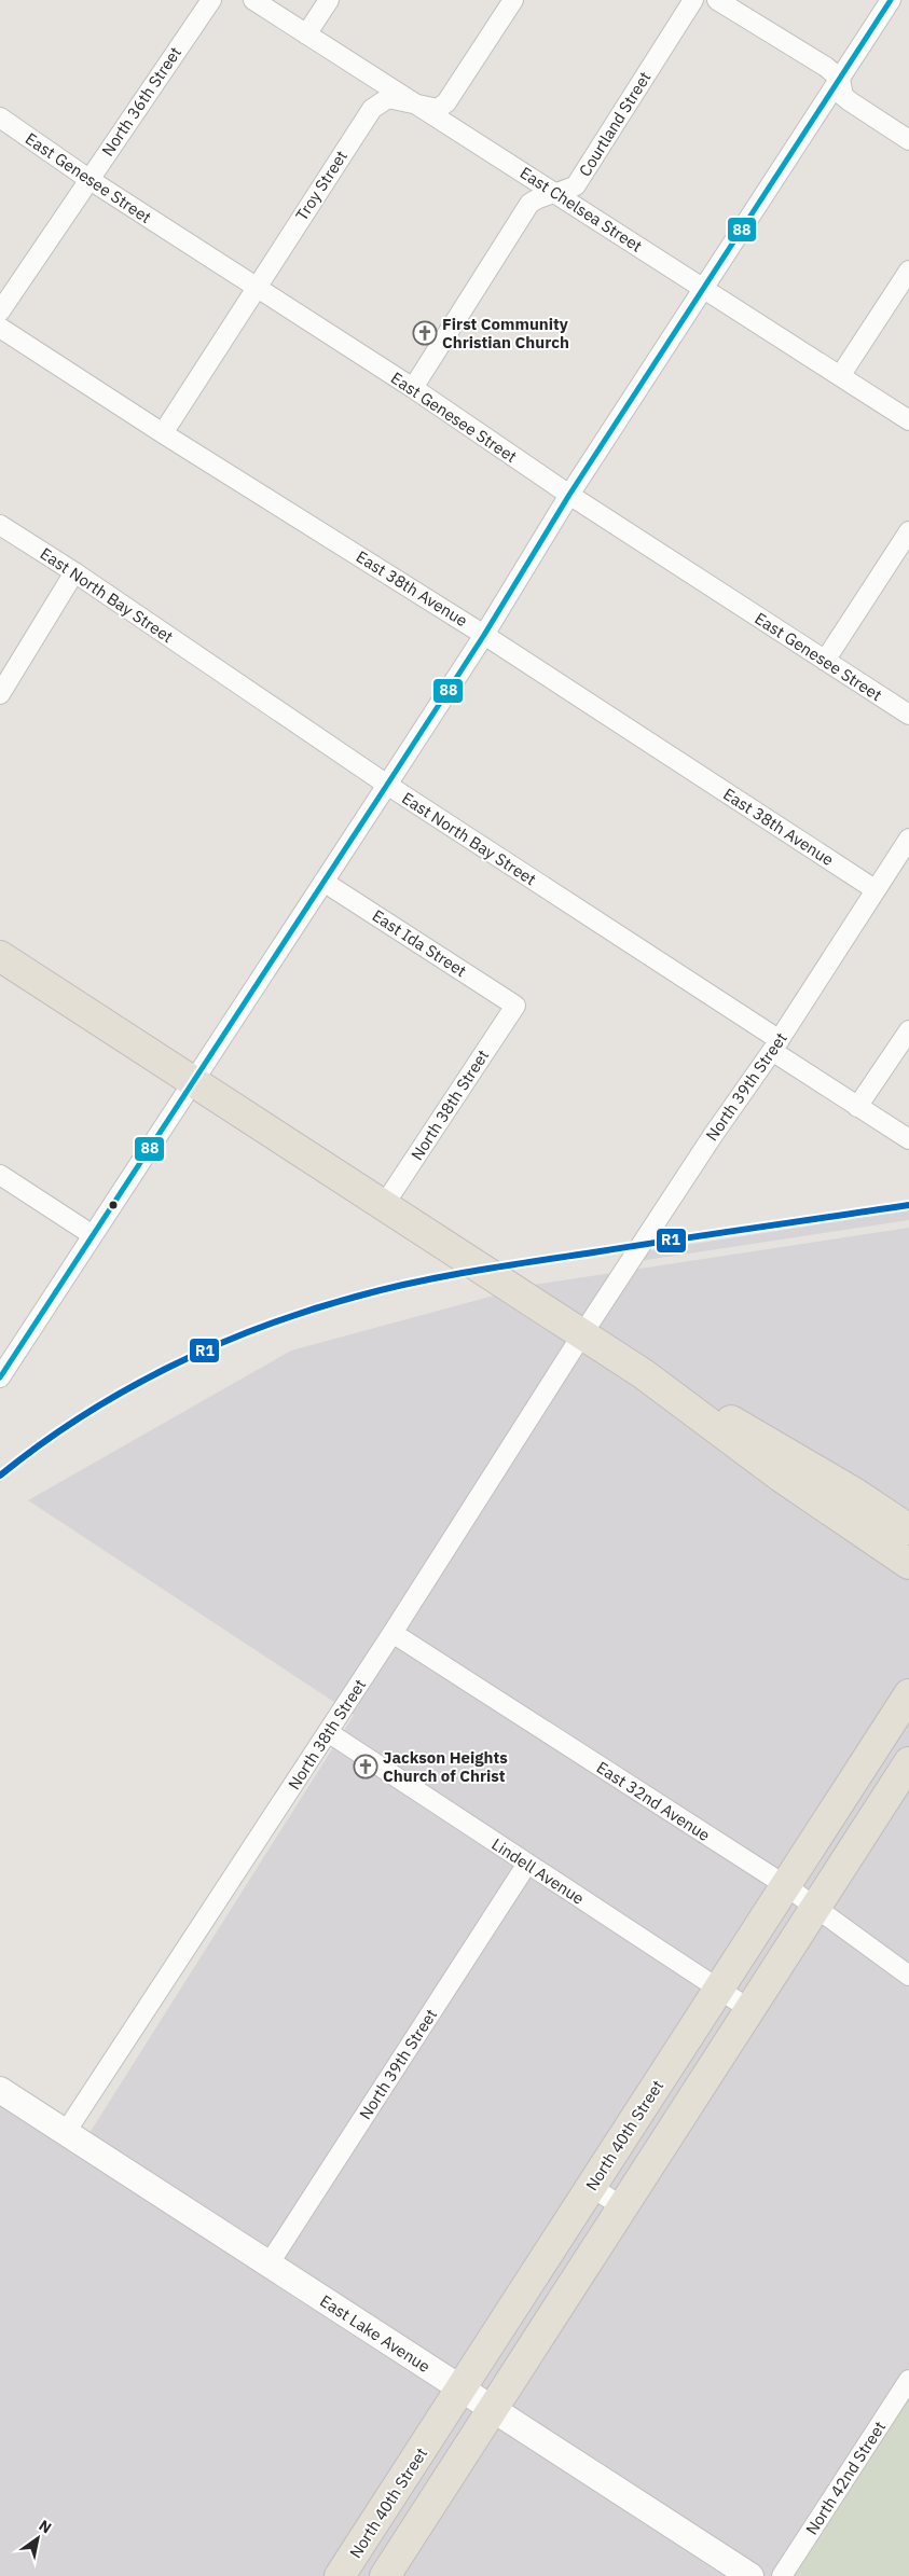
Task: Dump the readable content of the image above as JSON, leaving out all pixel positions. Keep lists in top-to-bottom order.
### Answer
{
  "streets": {
    "main road": ["North 40th Street"],
    "street": [
      "North 36th Street",
      "Courtland Street",
      "East Genesee Street",
      "Troy Street",
      "East Chelsea Street",
      "East 38th Avenue",
      "East North Bay Street",
      "East Ida Street",
      "North 39th Street",
      "North 38th Street",
      "East 32nd Avenue",
      "Lindell Avenue",
      "East Lake Avenue",
      "North 42nd Street"
    ]
  },
  "crossings": [
    ["North 36th Street", "East Genesee Street"],
    ["Courtland Street", "East Genesee Street"],
    ["Courtland Street", "East Chelsea Street"],
    ["East Genesee Street", "Troy Street"],
    ["Troy Street", "East Chelsea Street"],
    ["Troy Street", "East 38th Avenue"],
    ["East 38th Avenue", "North 39th Street"],
    ["East North Bay Street", "North 39th Street"],
    ["East Ida Street", "North 38th Street"],
    ["North 39th Street", "North 38th Street"],
    ["North 39th Street", "Lindell Avenue"],
    ["North 39th Street", "East Lake Avenue"],
    ["North 38th Street", "East 32nd Avenue"],
    ["North 38th Street", "Lindell Avenue"],
    ["North 38th Street", "East Lake Avenue"],
    ["East 32nd Avenue", "North 40th Street"],
    ["Lindell Avenue", "North 40th Street"],
    ["North 40th Street", "East Lake Avenue"]
  ],
  "places": {
    "church": ["First Community Christian Church", "Jackson Heights Church of Christ"]
  },
  "lines": ["transit line 88", "transit line R1"],
  "north": "top right"
}
